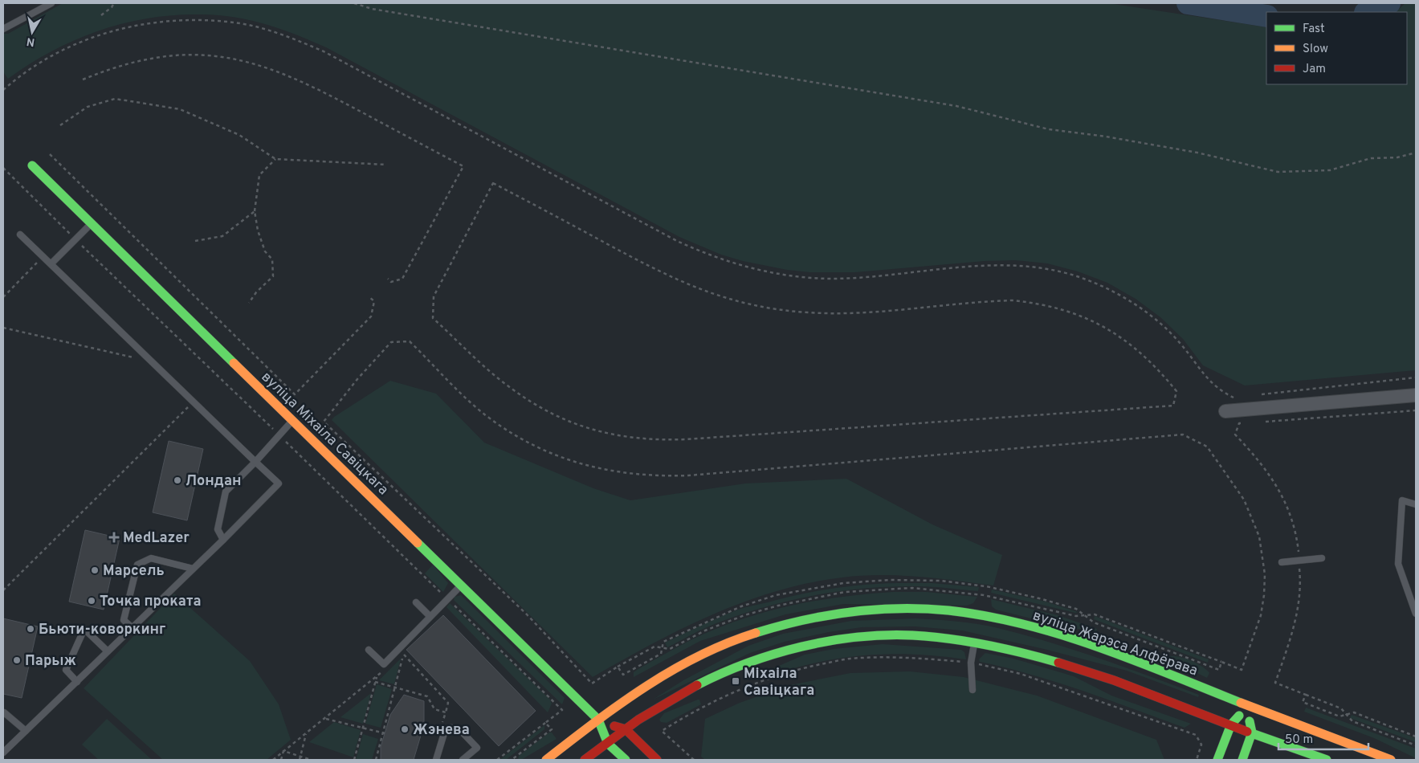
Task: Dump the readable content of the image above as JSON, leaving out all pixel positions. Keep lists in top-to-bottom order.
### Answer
{
  "streets": {
    "main road": ["вуліца Міхаіла Савіцкага", "вуліца Жарэса Алфёрава"]
  },
  "crossings": [
    ["вуліца Міхаіла Савіцкага", "вуліца Жарэса Алфёрава"]
  ],
  "places": {
    "other": [
      "Лондан",
      "Марсель",
      "Точка проката",
      "Бьюти-коворкинг",
      "Парыж",
      "Жэнева"
    ],
    "health": ["MedLazer"],
    "transit": ["Міхаіла Савіцкага"]
  },
  "legend": ["Fast", "Slow", "Jam"],
  "scale_bar": "50 m",
  "north": "bottom"
}
